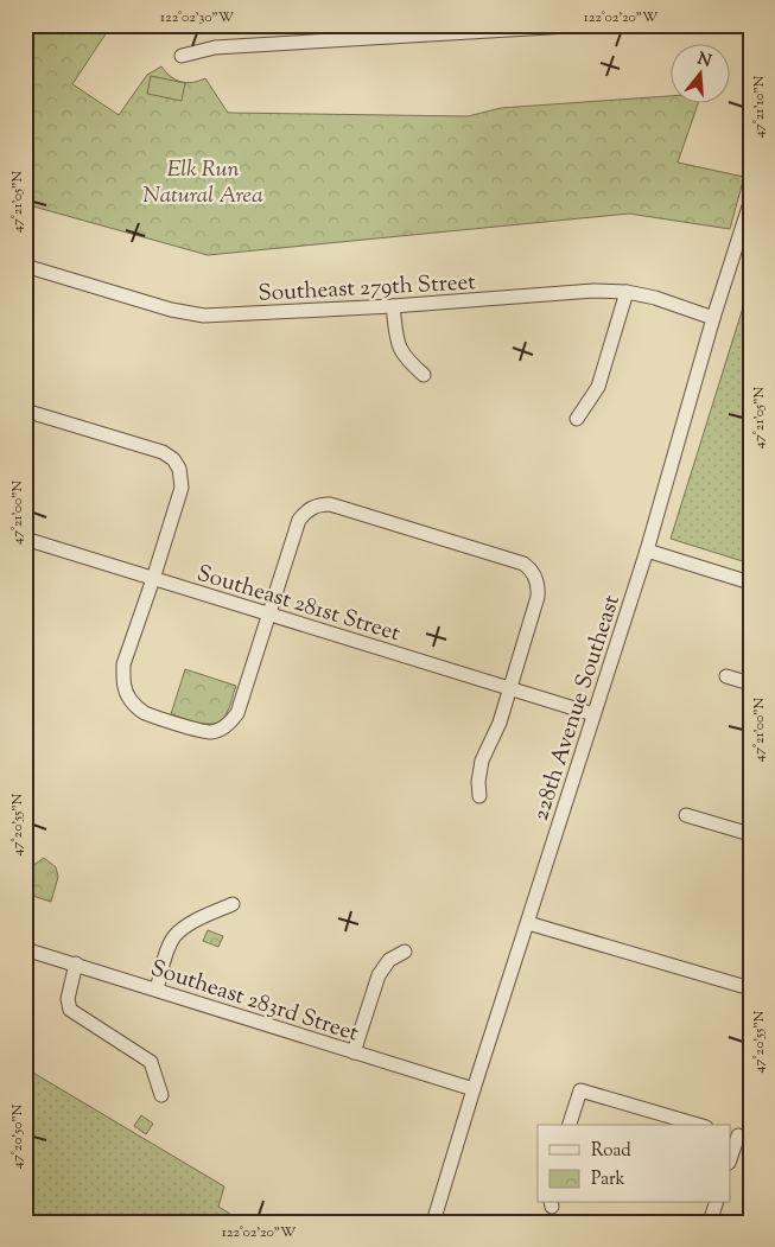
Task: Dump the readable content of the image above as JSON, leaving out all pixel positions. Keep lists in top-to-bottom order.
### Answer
{
  "streets": {
    "street": [
      "Southeast 279th Street",
      "Southeast 281st Street",
      "228th Avenue Southeast",
      "Southeast 283rd Street"
    ]
  },
  "crossings": [
    ["Southeast 279th Street", "228th Avenue Southeast"],
    ["Southeast 281st Street", "228th Avenue Southeast"],
    ["228th Avenue Southeast", "Southeast 283rd Street"]
  ],
  "parks": ["Elk Run Natural Area"],
  "legend": ["Road", "Park"],
  "north": "top",
  "coordinates": [
    "122°02'30\"W",
    "122°02'20\"W",
    "47°21'10\"N",
    "47°21'05\"N",
    "47°21'00\"N",
    "47°20'55\"N",
    "47°20'50\"N"
  ]
}
